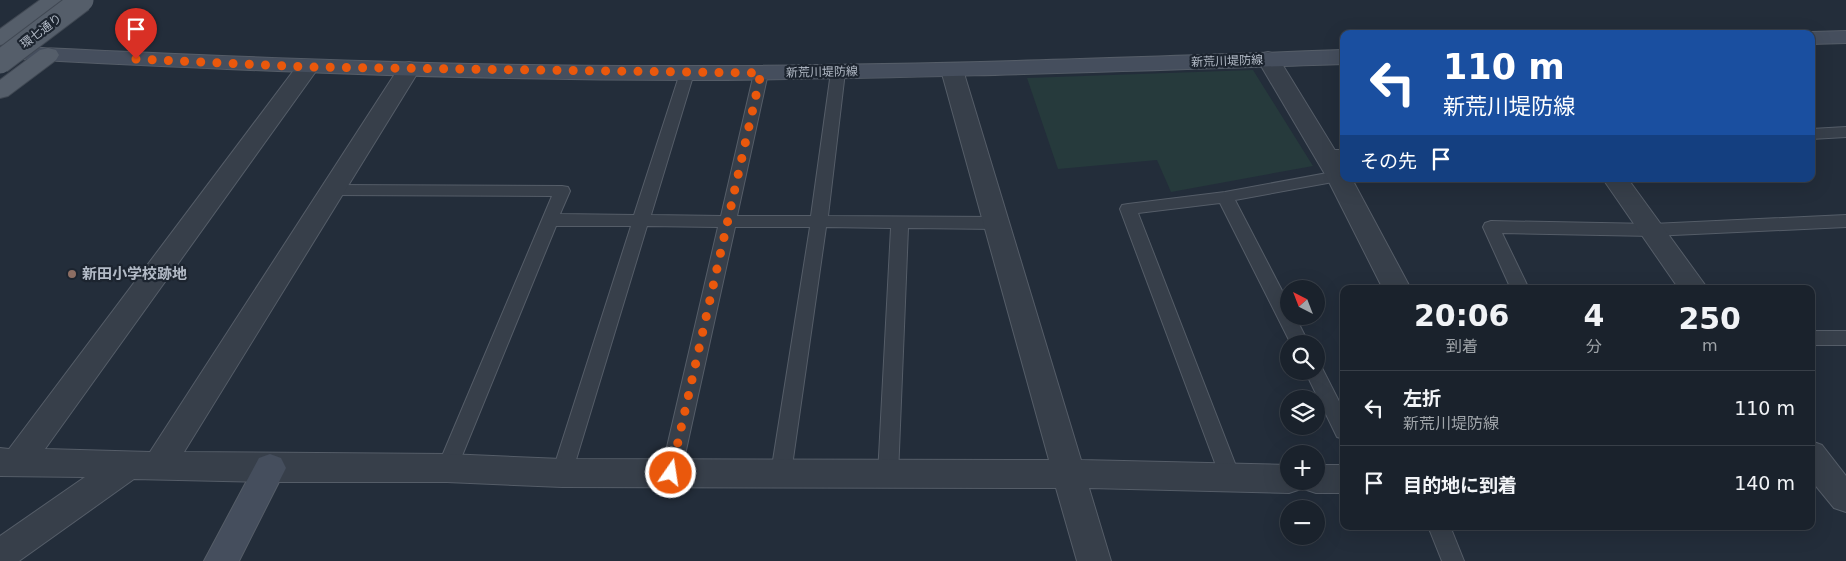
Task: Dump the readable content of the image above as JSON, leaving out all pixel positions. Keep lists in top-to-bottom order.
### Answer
{
  "streets": {
    "main road": ["環七通り"],
    "street": ["新荒川堤防線"]
  },
  "places": ["新田小学校跡地"],
  "north": "top left",
  "page": {
    "turn": ["110 m", "新荒川堤防線"],
    "then": "その先",
    "map_buttons": ["+", "−"],
    "eta": [
      "20:06",
      "到着",
      "4",
      "分",
      "250",
      "m"
    ],
    "list": [
      {
        "name": "左折",
        "note": "新荒川堤防線",
        "value": "110 m"
      },
      {
        "name": "目的地に到着",
        "value": "140 m"
      }
    ]
  }
}
